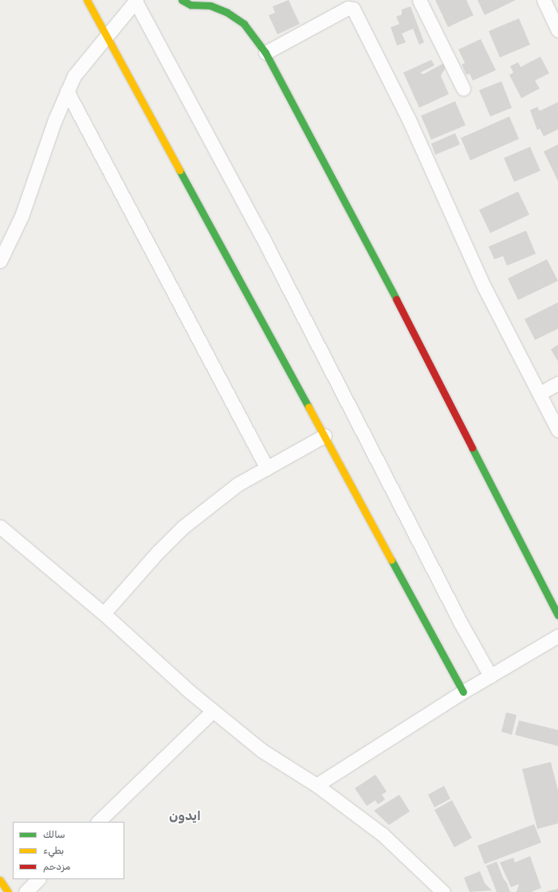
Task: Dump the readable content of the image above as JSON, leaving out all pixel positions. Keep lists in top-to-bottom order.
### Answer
{
  "districts": ["ايدون"],
  "legend": ["سالك", "بطيء", "مزدحم"]
}
